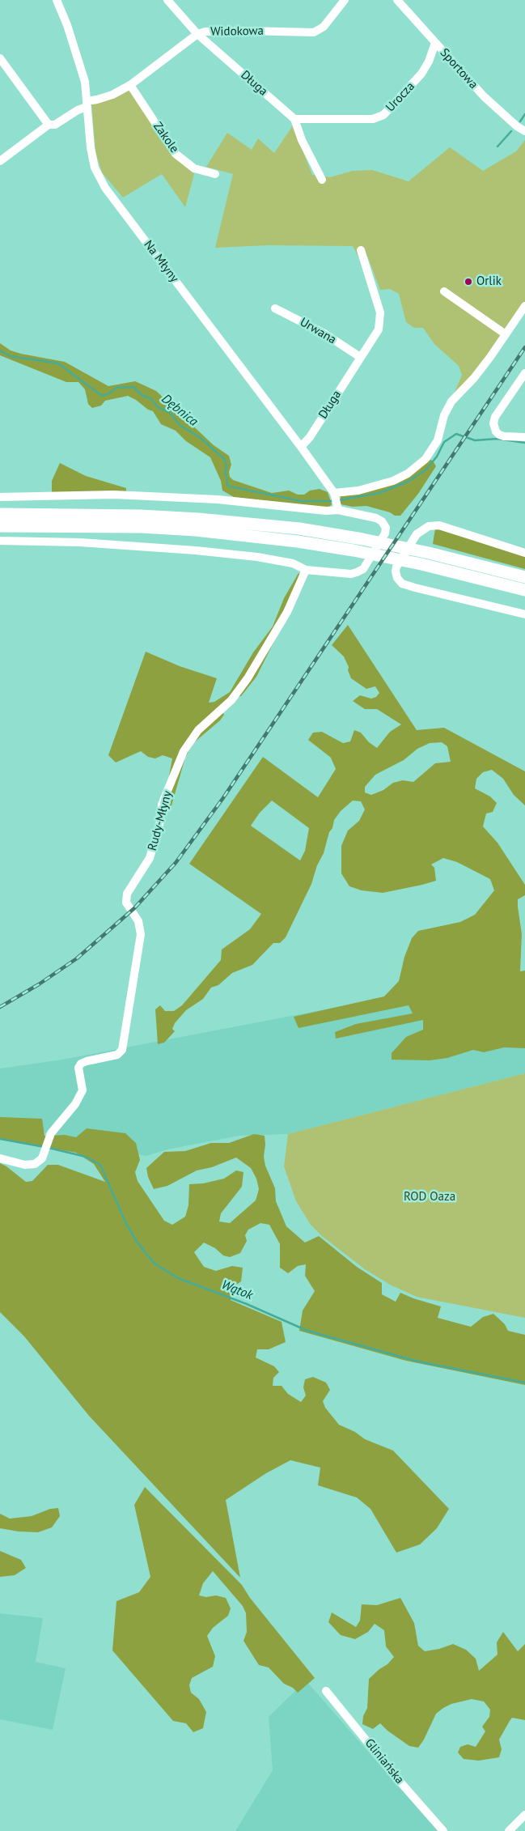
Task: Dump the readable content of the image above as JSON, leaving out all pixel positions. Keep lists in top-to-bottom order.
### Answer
{
  "streets": {
    "street": [
      "Widokowa",
      "Sportowa",
      "Długa",
      "Urocza",
      "Zakole",
      "Na Młyny",
      "Urwana",
      "Rudy-Młyny",
      "Gliniańska"
    ]
  },
  "crossings": [
    ["Widokowa", "Długa"],
    ["Widokowa", "Zakole"],
    ["Widokowa", "Na Młyny"],
    ["Sportowa", "Urocza"],
    ["Długa", "Urocza"],
    ["Długa", "Na Młyny"],
    ["Długa", "Urwana"]
  ],
  "water": ["Dębnica", "Wątok"],
  "parks": ["ROD Oaza"],
  "places": ["Orlik"]
}
